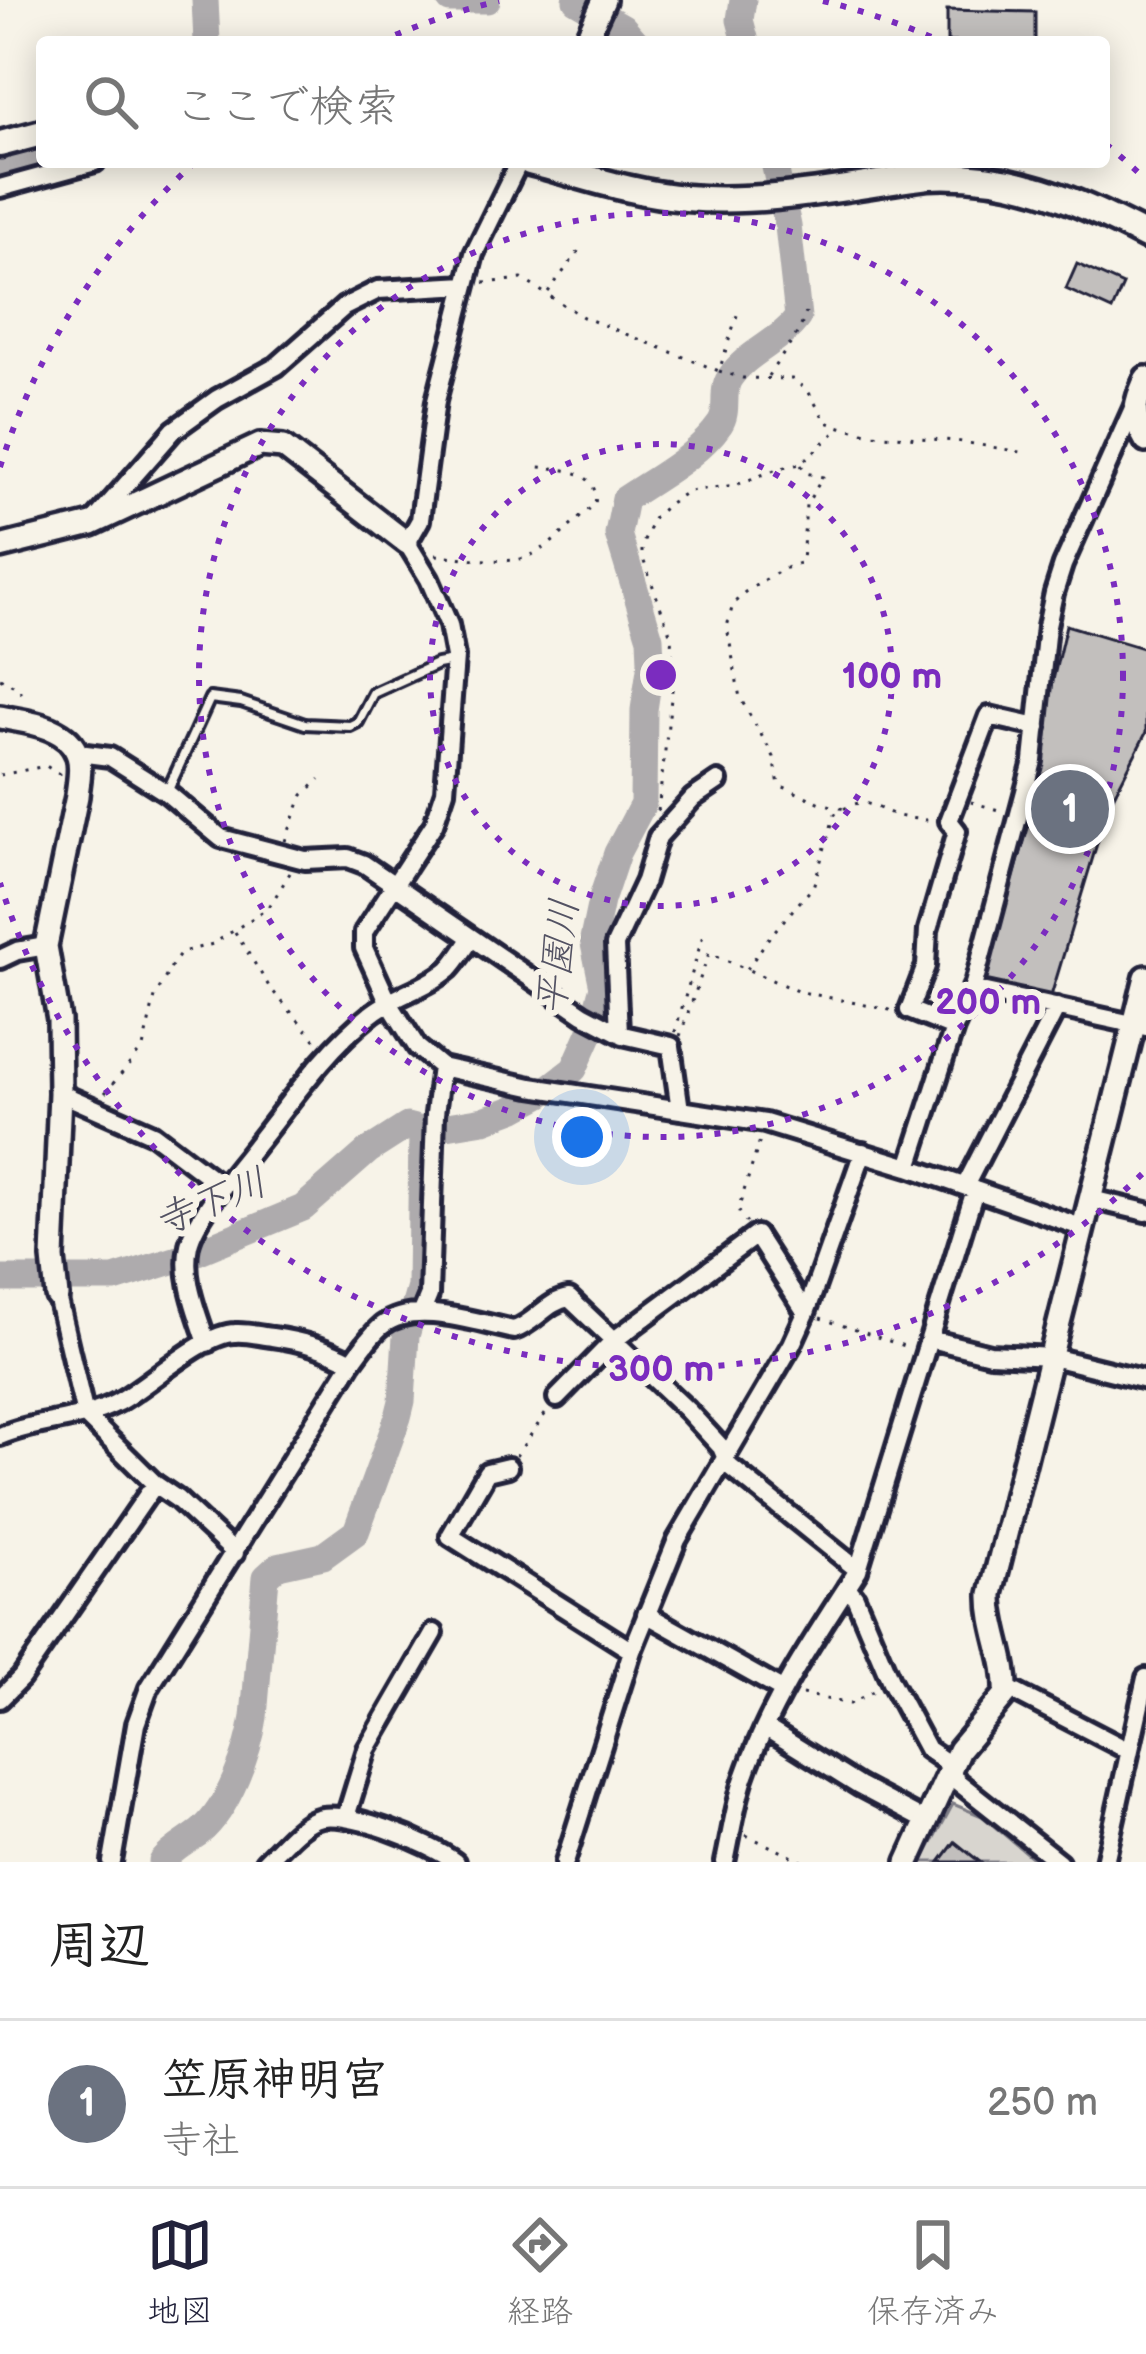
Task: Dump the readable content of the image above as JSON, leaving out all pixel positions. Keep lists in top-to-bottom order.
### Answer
{
  "water": ["平園川", "寺下川"],
  "page": {
    "search": "ここで検索",
    "pins": "1",
    "heading": "周辺",
    "list": [
      {
        "mark": "1",
        "name": "笠原神明宮",
        "note": "寺社",
        "value": "250 m"
      }
    ],
    "nav": ["地図", "経路", "保存済み"]
  },
  "rings": ["100 m", "200 m", "300 m"]
}
